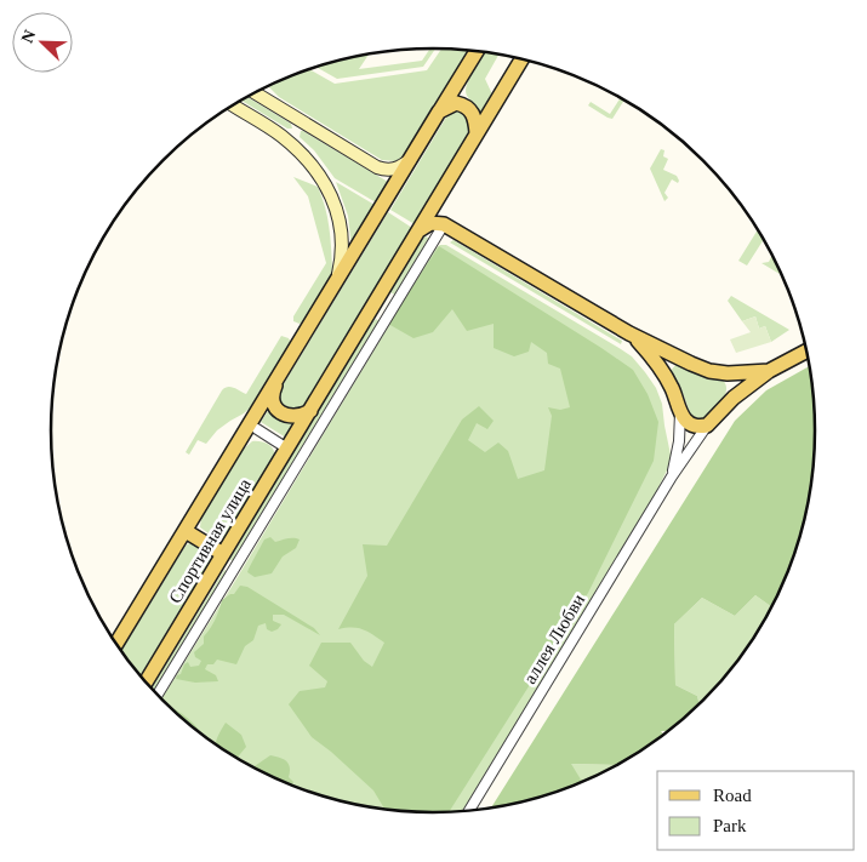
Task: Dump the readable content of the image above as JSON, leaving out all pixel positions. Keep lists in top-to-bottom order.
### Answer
{
  "streets": {
    "main road": ["Спортивная улица"],
    "street": ["аллея Любви"]
  },
  "legend": ["Road", "Park"],
  "north": "top left"
}
